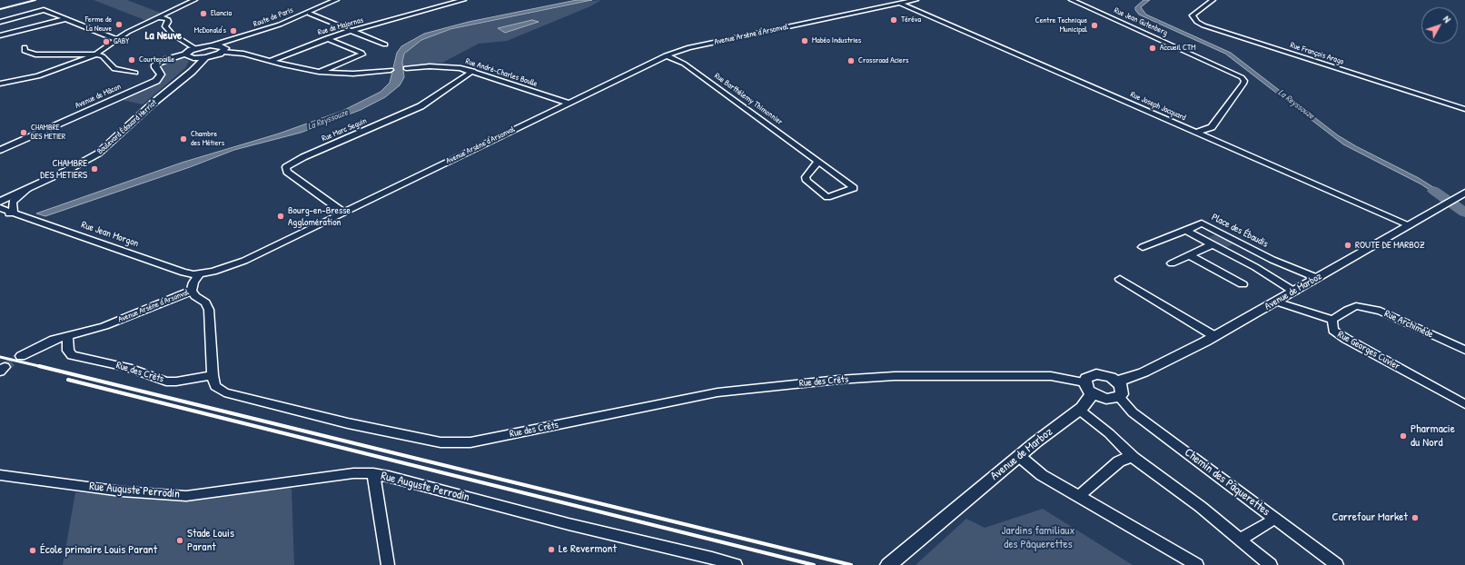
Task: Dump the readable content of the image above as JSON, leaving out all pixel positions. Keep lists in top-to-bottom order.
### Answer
{
  "streets": {
    "main road": [
      "Route de Paris",
      "Avenue de Mâcon",
      "Boulevard Édouard Herriot",
      "Avenue de Marboz"
    ],
    "street": [
      "Rue Jean Gutenberg",
      "Rue de Majornas",
      "Avenue Arsène d'Arsonval",
      "Rue François Arago",
      "Rue André-Charles Boulle",
      "Rue Barthélemy Thimonnier",
      "Rue Joseph Jacquard",
      "Rue Marc Seguin",
      "Place des Ébaudis",
      "Rue Jean Morgon",
      "Rue Archimède",
      "Rue Georges Cuvier",
      "Rue des Crêts",
      "Chemin des Pâquerettes",
      "Rue Auguste Perrodin"
    ]
  },
  "crossings": [
    ["Route de Paris", "Boulevard Édouard Herriot"],
    ["Rue Jean Gutenberg", "Rue Joseph Jacquard"],
    ["Avenue Arsène d'Arsonval", "Rue André-Charles Boulle"],
    ["Avenue Arsène d'Arsonval", "Rue Barthélemy Thimonnier"],
    ["Avenue Arsène d'Arsonval", "Rue Joseph Jacquard"],
    ["Avenue Arsène d'Arsonval", "Rue Marc Seguin"],
    ["Avenue Arsène d'Arsonval", "Rue Jean Morgon"],
    ["Avenue Arsène d'Arsonval", "Rue des Crêts"],
    ["Rue André-Charles Boulle", "Rue Marc Seguin"],
    ["Rue Joseph Jacquard", "Avenue de Marboz"],
    ["Place des Ébaudis", "Avenue de Marboz"],
    ["Avenue de Marboz", "Rue Georges Cuvier"],
    ["Avenue de Marboz", "Rue des Crêts"],
    ["Rue Archimède", "Rue Georges Cuvier"]
  ],
  "districts": ["La Neuve"],
  "water": ["La Reyssouze"],
  "parks": ["Jardins familiaux des Pâquerettes"],
  "places": [
    "Elancia",
    "Téréva",
    "Ferme de La Neuve",
    "Centre Technique Municipal",
    "McDonald's",
    "Mabéo Industries",
    "GABY",
    "Accueil CTM",
    "Courtepaille",
    "Crossroad Aciers",
    "CHAMBRE DES METIER",
    "Chambre des Métiers",
    "CHAMBRE DES METIERS",
    "Bourg-en-Bresse Agglomération",
    "ROUTE DE MARBOZ",
    "Pharmacie du Nord",
    "Carrefour Market",
    "Stade Louis Parant",
    "Le Revermont",
    "École primaire Louis Parant"
  ],
  "north": "top right"
}
